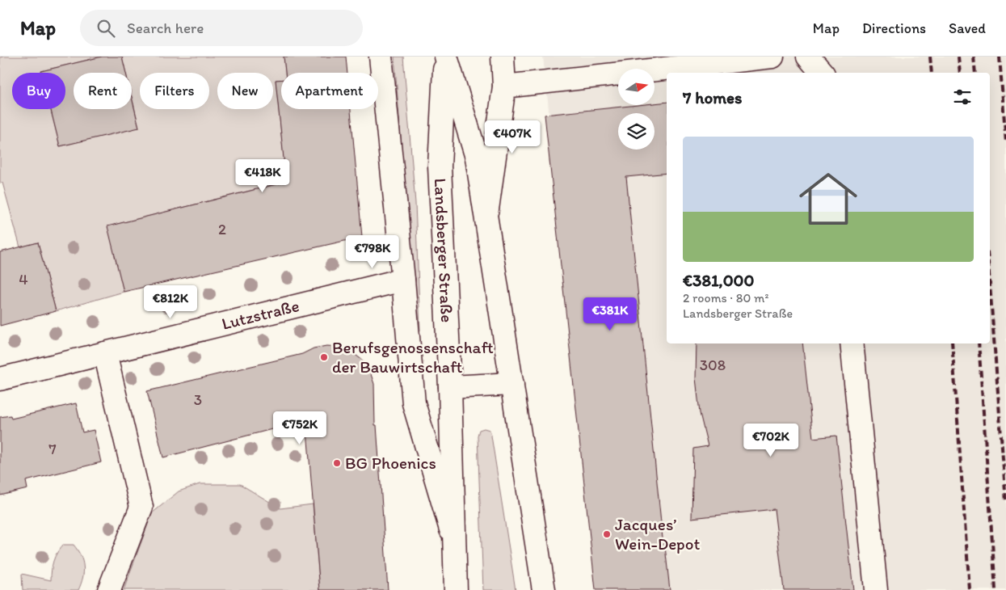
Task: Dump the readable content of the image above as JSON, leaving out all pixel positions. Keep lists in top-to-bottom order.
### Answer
{
  "streets": {
    "main road": ["Landsberger Straße", "Lutzstraße"]
  },
  "crossings": [
    ["Landsberger Straße", "Lutzstraße"]
  ],
  "places": ["Berufsgenossenschaft der Bauwirtschaft", "BG Phoenics", "Jacques’ Wein-Depot"],
  "house_numbers": [
    "2",
    "4",
    "308",
    "3",
    "7"
  ],
  "north": "right",
  "page": {
    "header": "Map",
    "search": "Search here",
    "nav": ["Map", "Directions", "Saved"],
    "chip": [
      "Buy",
      "Rent",
      "Filters",
      "New",
      "Apartment"
    ],
    "heading": "7 homes",
    "price": [
      "€407K",
      "€418K",
      "€798K",
      "€812K",
      "€381K",
      "€752K",
      "€702K"
    ],
    "list": [
      {
        "name": "€381,000",
        "note": "2 rooms · 80 m² · Landsberger Straße"
      }
    ]
  }
}
